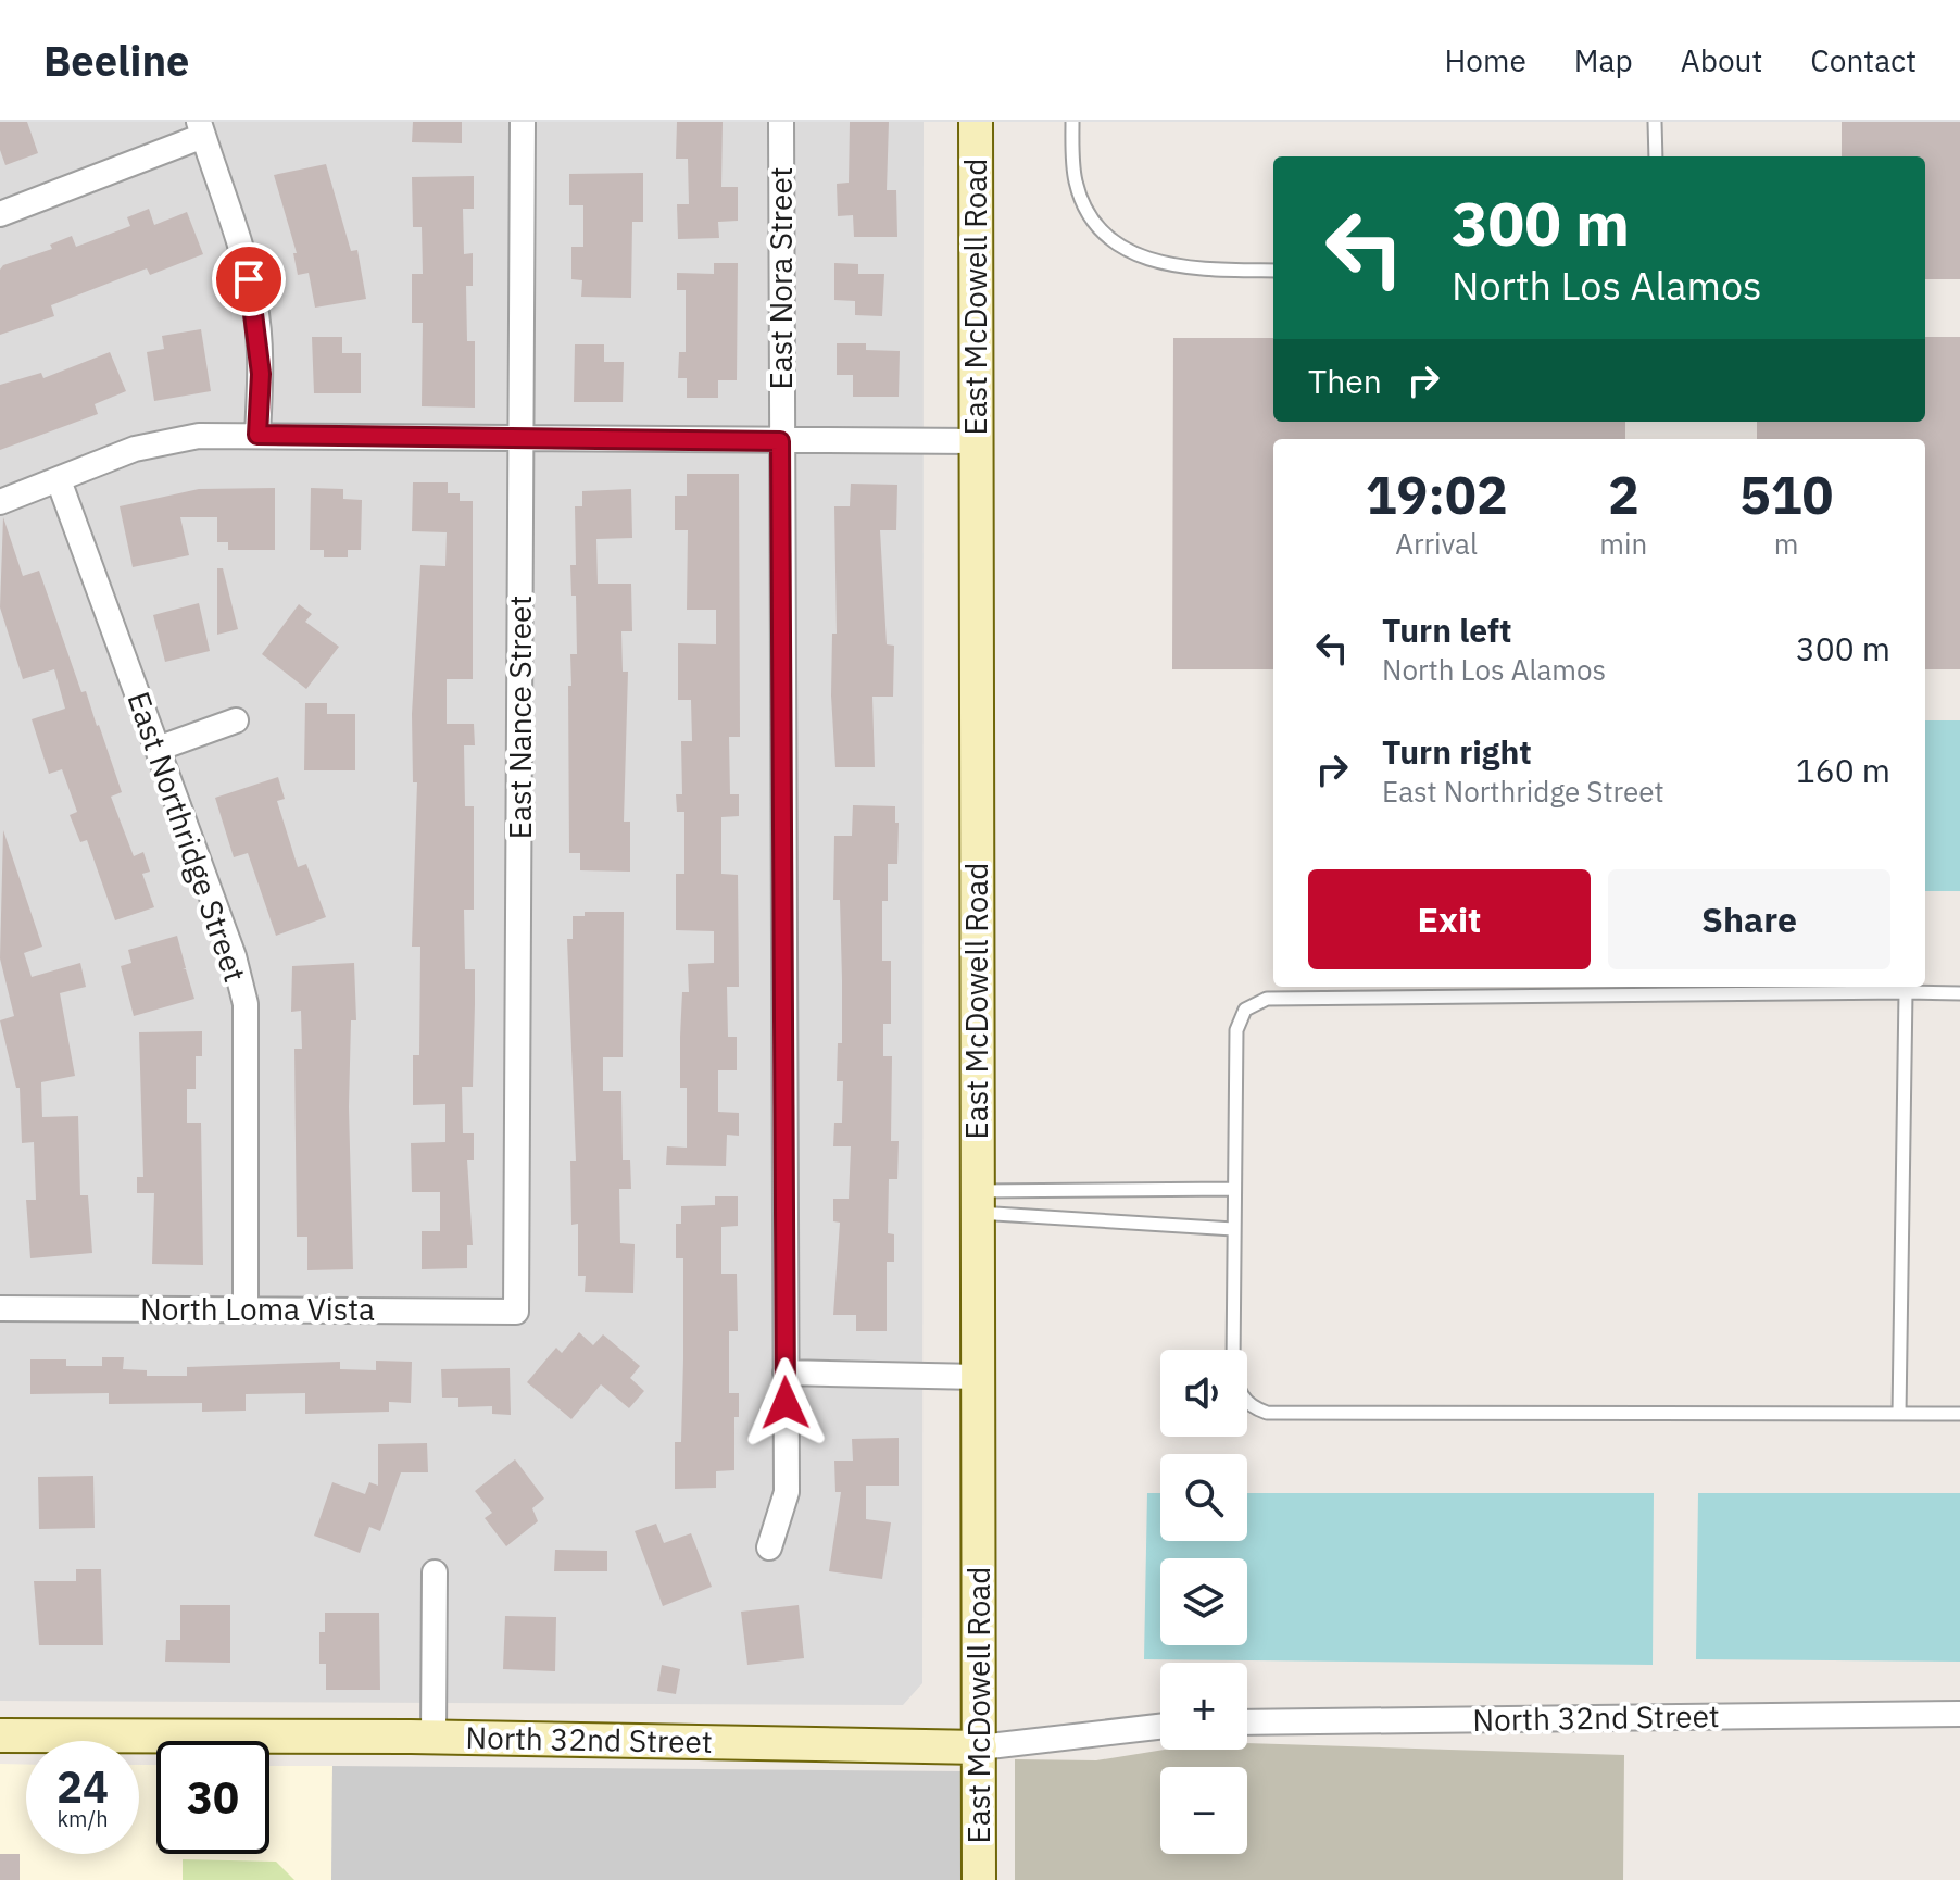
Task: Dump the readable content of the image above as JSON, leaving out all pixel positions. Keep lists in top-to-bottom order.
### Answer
{
  "streets": {
    "main road": ["East McDowell Road", "North 32nd Street"],
    "street": [
      "East Nora Street",
      "East Nance Street",
      "East Northridge Street",
      "North Loma Vista"
    ]
  },
  "crossings": [
    ["East McDowell Road", "North 32nd Street"],
    ["East Nance Street", "North Loma Vista"],
    ["East Northridge Street", "North Loma Vista"]
  ],
  "page": {
    "header": "Beeline",
    "nav": [
      "Home",
      "Map",
      "About",
      "Contact"
    ],
    "turn": ["300 m", "North Los Alamos"],
    "then": "Then",
    "eta": [
      "19:02",
      "Arrival",
      "2",
      "min",
      "510",
      "m"
    ],
    "list": [
      {
        "name": "Turn left",
        "note": "North Los Alamos",
        "value": "300 m"
      },
      {
        "name": "Turn right",
        "note": "East Northridge Street",
        "value": "160 m"
      }
    ],
    "buttons": ["Exit", "Share"],
    "map_buttons": ["+", "−"],
    "speed": "24 km/h",
    "limit": "30"
  }
}
